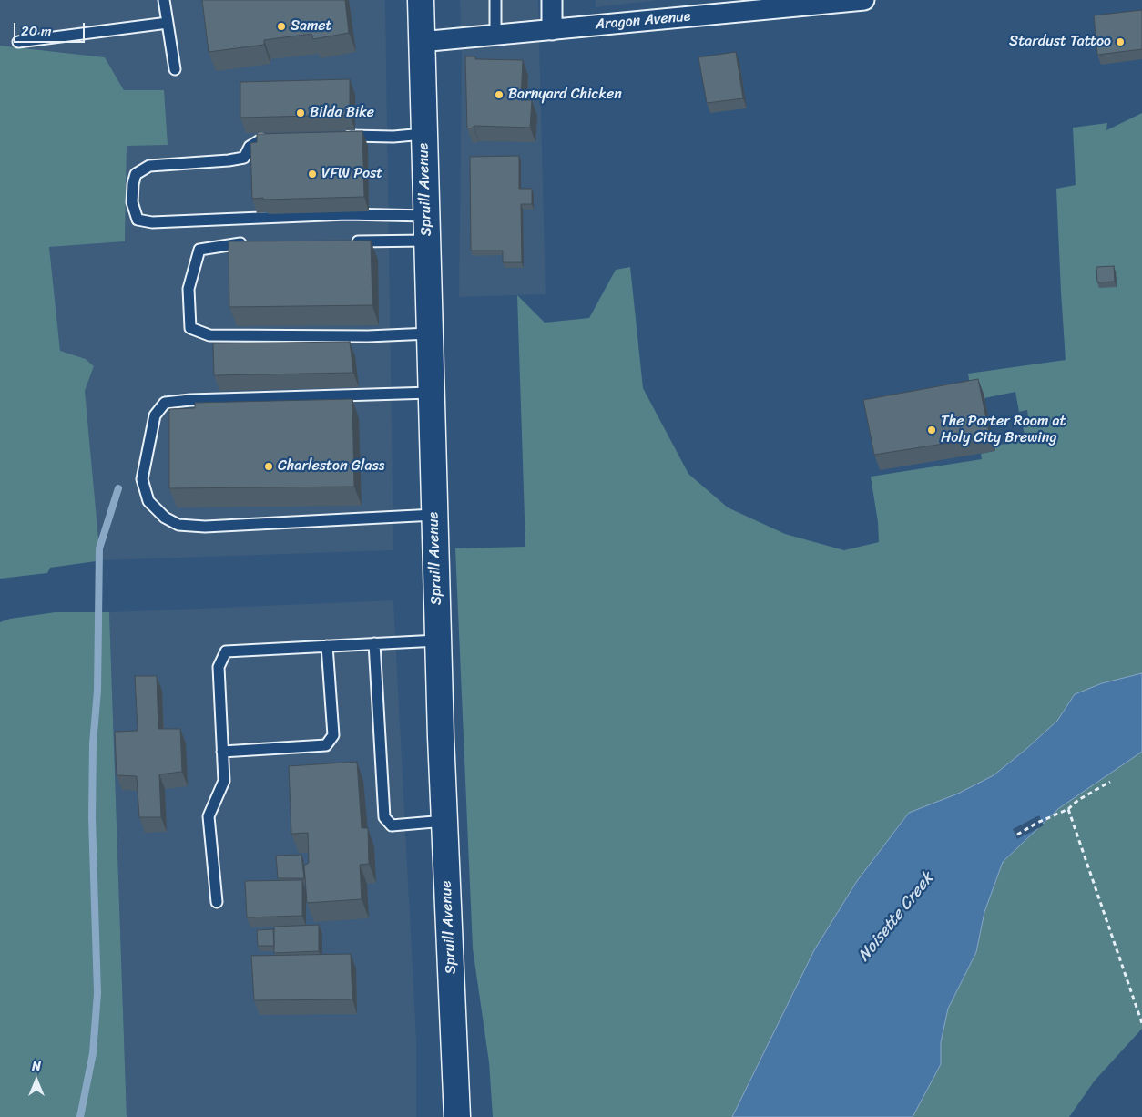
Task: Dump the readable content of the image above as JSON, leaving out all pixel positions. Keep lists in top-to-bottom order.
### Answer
{
  "streets": {
    "street": ["Aragon Avenue", "Spruill Avenue"]
  },
  "crossings": [
    ["Aragon Avenue", "Spruill Avenue"]
  ],
  "water": ["Noisette Creek"],
  "places": [
    "Samet",
    "Stardust Tattoo",
    "Barnyard Chicken",
    "Bilda Bike",
    "VFW Post",
    "The Porter Room at Holy City Brewing",
    "Charleston Glass"
  ],
  "scale_bar": "20 m",
  "north": "top"
}
